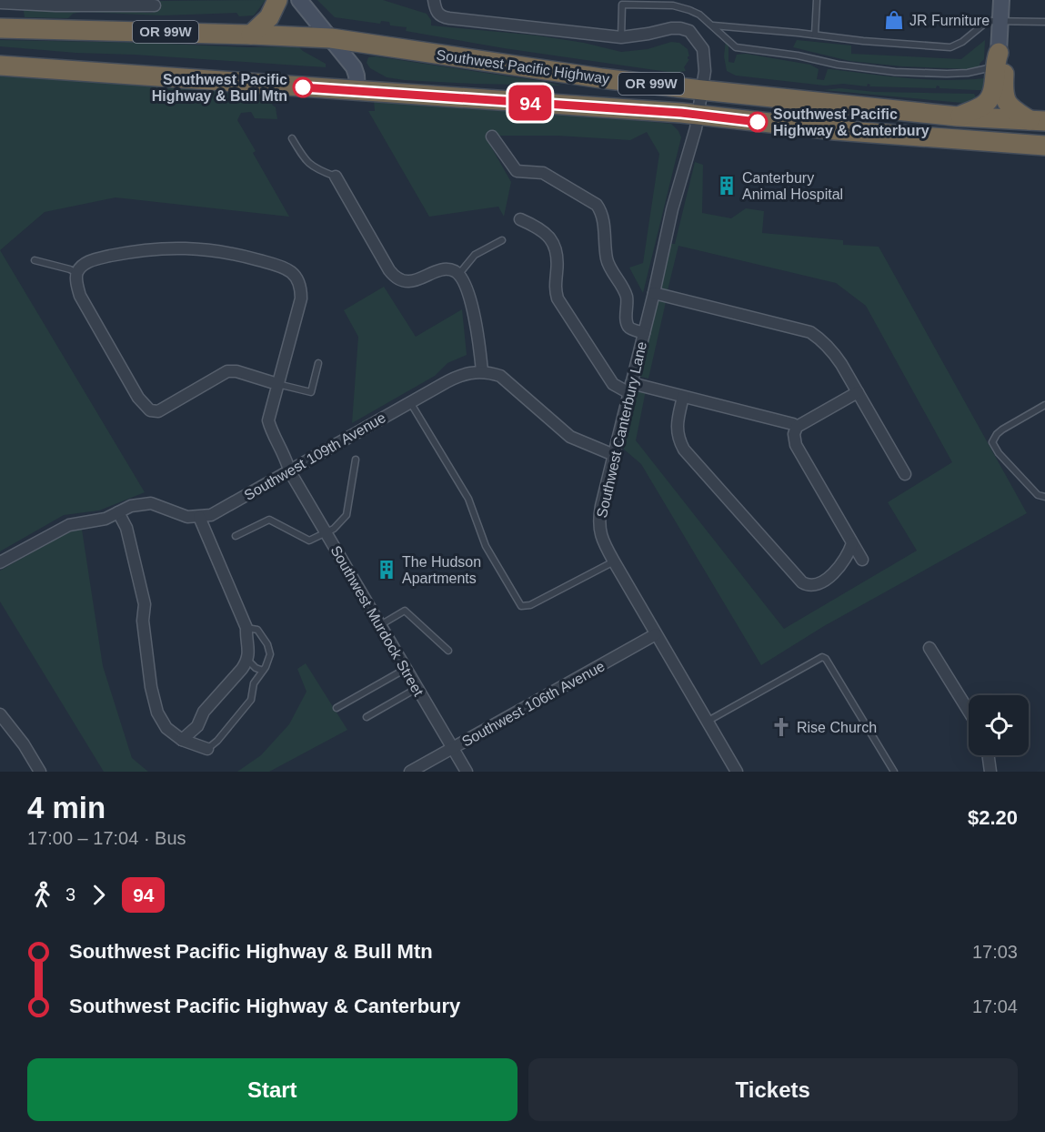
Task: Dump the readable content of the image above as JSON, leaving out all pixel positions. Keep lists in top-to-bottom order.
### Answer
{
  "streets": {
    "highway": ["OR 99W", "Southwest Pacific Highway"],
    "street": [
      "Southwest Canterbury Lane",
      "Southwest 109th Avenue",
      "Southwest Murdock Street",
      "Southwest 106th Avenue"
    ]
  },
  "crossings": [
    ["Southwest Pacific Highway", "Southwest Canterbury Lane"],
    ["Southwest Canterbury Lane", "Southwest 106th Avenue"],
    ["Southwest 109th Avenue", "Southwest Murdock Street"],
    ["Southwest Murdock Street", "Southwest 106th Avenue"]
  ],
  "places": {
    "shop": ["JR Furniture"],
    "other": ["Southwest Pacific Highway & Bull Mtn", "Southwest Pacific Highway & Canterbury"],
    "building": ["Canterbury Animal Hospital", "The Hudson Apartments"],
    "church": ["Rise Church"]
  },
  "lines": ["bus line 94"],
  "page": {
    "on_map": "94",
    "heading": ["4 min", "17:00 – 17:04 · Bus", "$2.20"],
    "legs": ["3", "94"],
    "list": [
      {
        "name": "Southwest Pacific Highway & Bull Mtn",
        "value": "17:03"
      },
      {
        "name": "Southwest Pacific Highway & Canterbury",
        "value": "17:04"
      }
    ],
    "buttons": ["Start", "Tickets"]
  }
}
